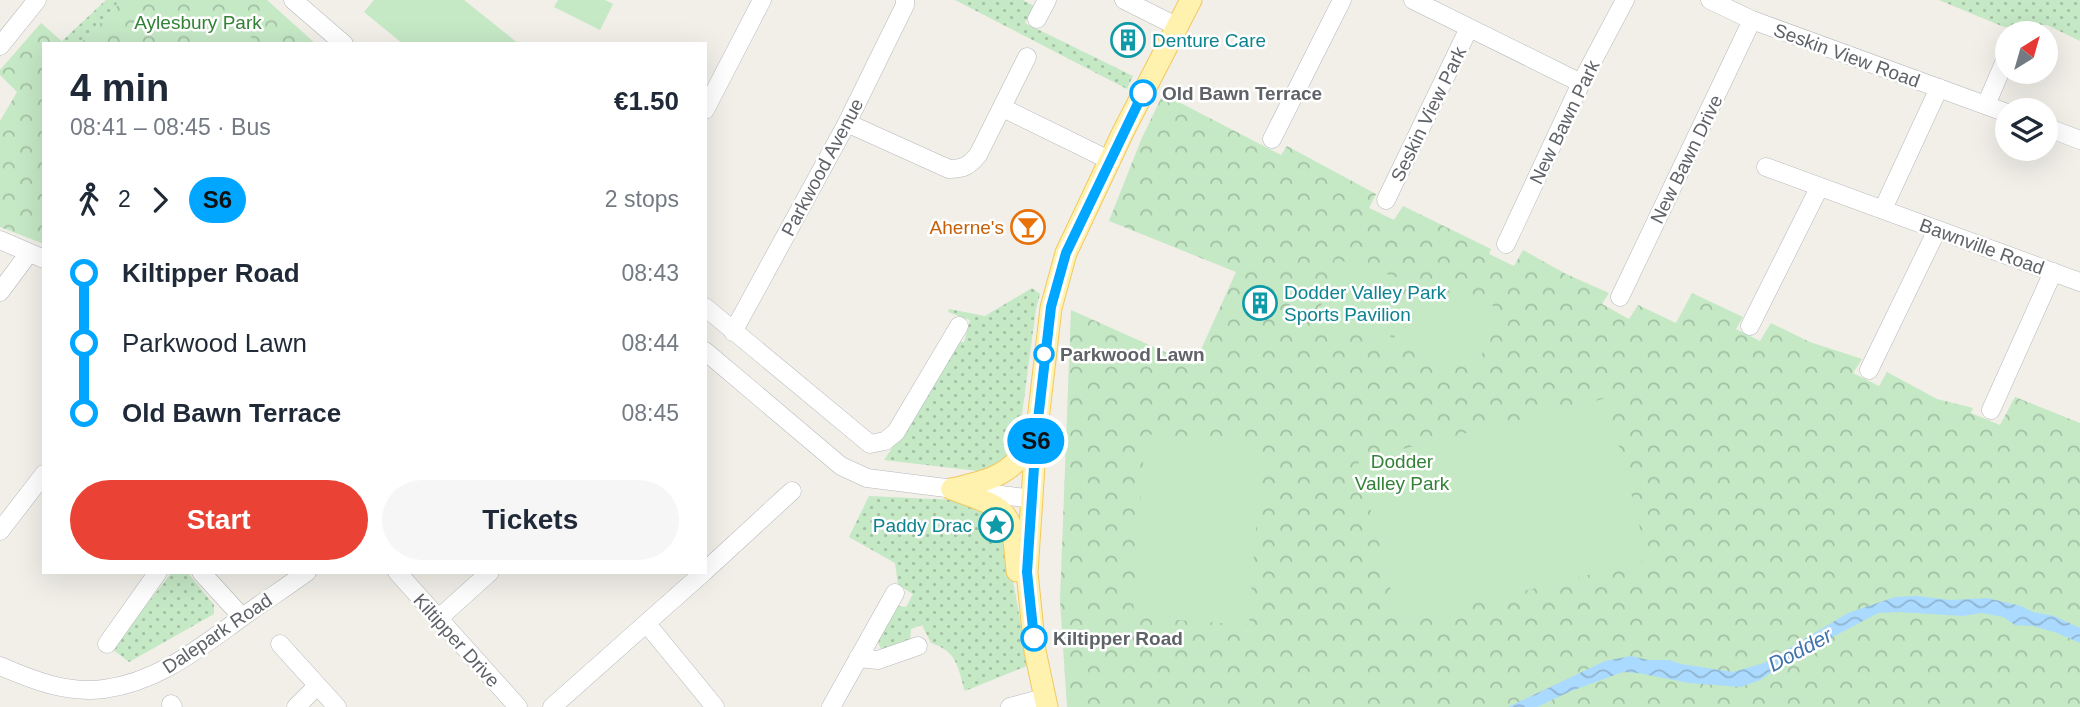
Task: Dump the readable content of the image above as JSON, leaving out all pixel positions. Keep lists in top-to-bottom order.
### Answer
{
  "streets": {
    "street": [
      "Seskin View Road",
      "Seskin View Park",
      "New Bawn Park",
      "New Bawn Drive",
      "Parkwood Avenue",
      "Bawnville Road",
      "Dalepark Road",
      "Kiltipper Drive"
    ]
  },
  "crossings": [
    ["Seskin View Road", "New Bawn Drive"]
  ],
  "water": ["Dodder"],
  "parks": ["Aylesbury Park", "Dodder Valley Park"],
  "places": {
    "building": ["Denture Care", "Dodder Valley Park Sports Pavilion"],
    "other": ["Old Bawn Terrace", "Parkwood Lawn", "Kiltipper Road"],
    "bar": ["Aherne's"],
    "place": ["Paddy Drac"]
  },
  "lines": ["bus line S6"],
  "north": "top right",
  "page": {
    "on_map": "S6",
    "heading": ["4 min", "08:41 – 08:45 · Bus", "€1.50"],
    "legs": ["2", "S6", "2 stops"],
    "list": [
      {
        "name": "Kiltipper Road",
        "value": "08:43"
      },
      {
        "name": "Parkwood Lawn",
        "value": "08:44"
      },
      {
        "name": "Old Bawn Terrace",
        "value": "08:45"
      }
    ],
    "buttons": ["Start", "Tickets"]
  }
}
